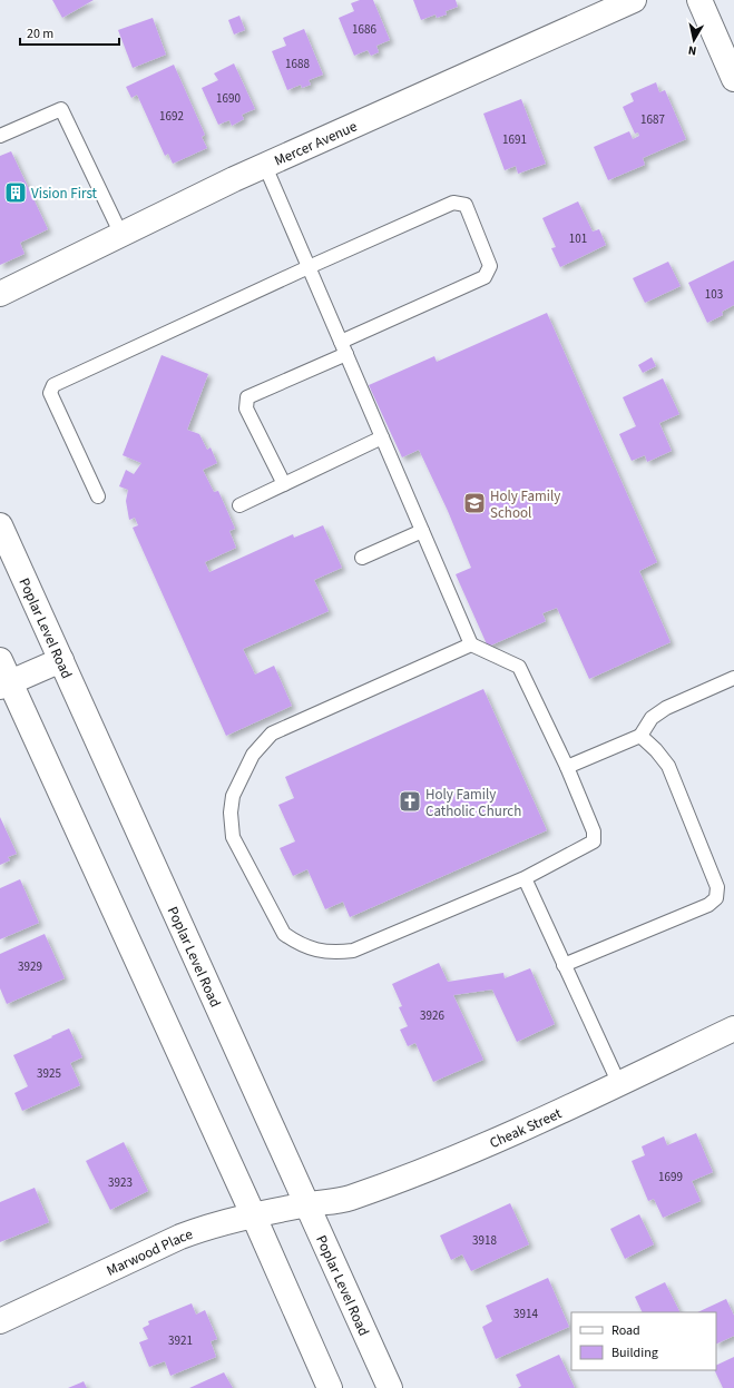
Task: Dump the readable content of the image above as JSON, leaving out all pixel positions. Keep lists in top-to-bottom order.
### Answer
{
  "streets": {
    "main road": [
      "Mercer Avenue",
      "Poplar Level Road",
      "Cheak Street",
      "Marwood Place"
    ]
  },
  "crossings": [
    ["Poplar Level Road", "Cheak Street"],
    ["Poplar Level Road", "Marwood Place"],
    ["Cheak Street", "Marwood Place"]
  ],
  "places": {
    "building": ["Vision First"],
    "school or university": ["Holy Family School"],
    "church": ["Holy Family Catholic Church"]
  },
  "house_numbers": [
    "1686",
    "1688",
    "1690",
    "1692",
    "1687",
    "1691",
    "101",
    "103",
    "3929",
    "3926",
    "3925",
    "1699",
    "3923",
    "3918",
    "3914",
    "3921"
  ],
  "legend": ["Road", "Building"],
  "scale_bar": "20 m",
  "north": "bottom"
}
